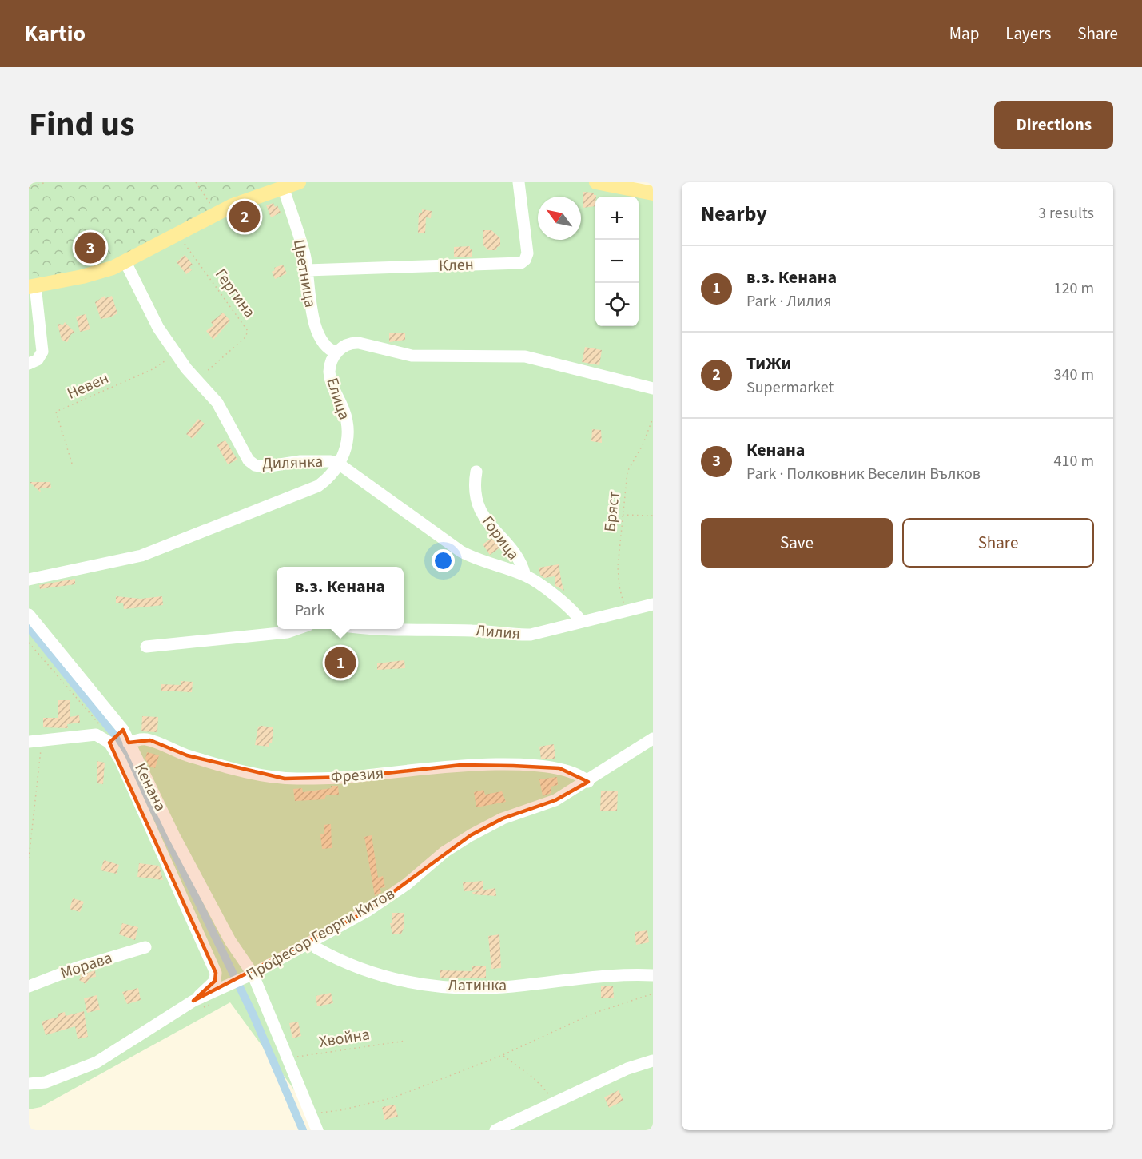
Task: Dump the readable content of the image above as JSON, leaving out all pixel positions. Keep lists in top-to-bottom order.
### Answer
{
  "streets": {
    "street": [
      "Клен",
      "Цветница",
      "Елица",
      "Дилянка",
      "Горица",
      "Лилия",
      "Фрезия",
      "Кенана",
      "Професор Георги Китов",
      "Морава",
      "Латинка"
    ],
    "path": [
      "Гергина",
      "Невен",
      "Бряст",
      "Хвойна"
    ]
  },
  "crossings": [
    ["Клен", "Цветница"],
    ["Цветница", "Елица"],
    ["Гергина", "Дилянка"],
    ["Невен", "Дилянка"],
    ["Елица", "Дилянка"],
    ["Дилянка", "Горица"],
    ["Дилянка", "Лилия"],
    ["Бряст", "Лилия"],
    ["Фрезия", "Кенана"],
    ["Фрезия", "Професор Георги Китов"],
    ["Кенана", "Професор Георги Китов"],
    ["Кенана", "Хвойна"],
    ["Професор Георги Китов", "Латинка"]
  ],
  "north": "top left",
  "page": {
    "header": "Kartio",
    "nav": ["Map", "Layers", "Share"],
    "title": "Find us",
    "buttons": [
      "Directions",
      ["Save", "Share"]
    ],
    "heading": ["Nearby", "3 results"],
    "map_buttons": ["+", "−"],
    "pins": ["2", "3", "1"],
    "list": [
      {
        "mark": "1",
        "name": "в.з. Кенана",
        "note": "Park · Лилия",
        "value": "120 m"
      },
      {
        "mark": "2",
        "name": "ТиЖи",
        "note": "Supermarket",
        "value": "340 m"
      },
      {
        "mark": "3",
        "name": "Кенана",
        "note": "Park · Полковник Веселин Вълков",
        "value": "410 m"
      }
    ],
    "popup": ["в.з. Кенана", "Park"]
  }
}
